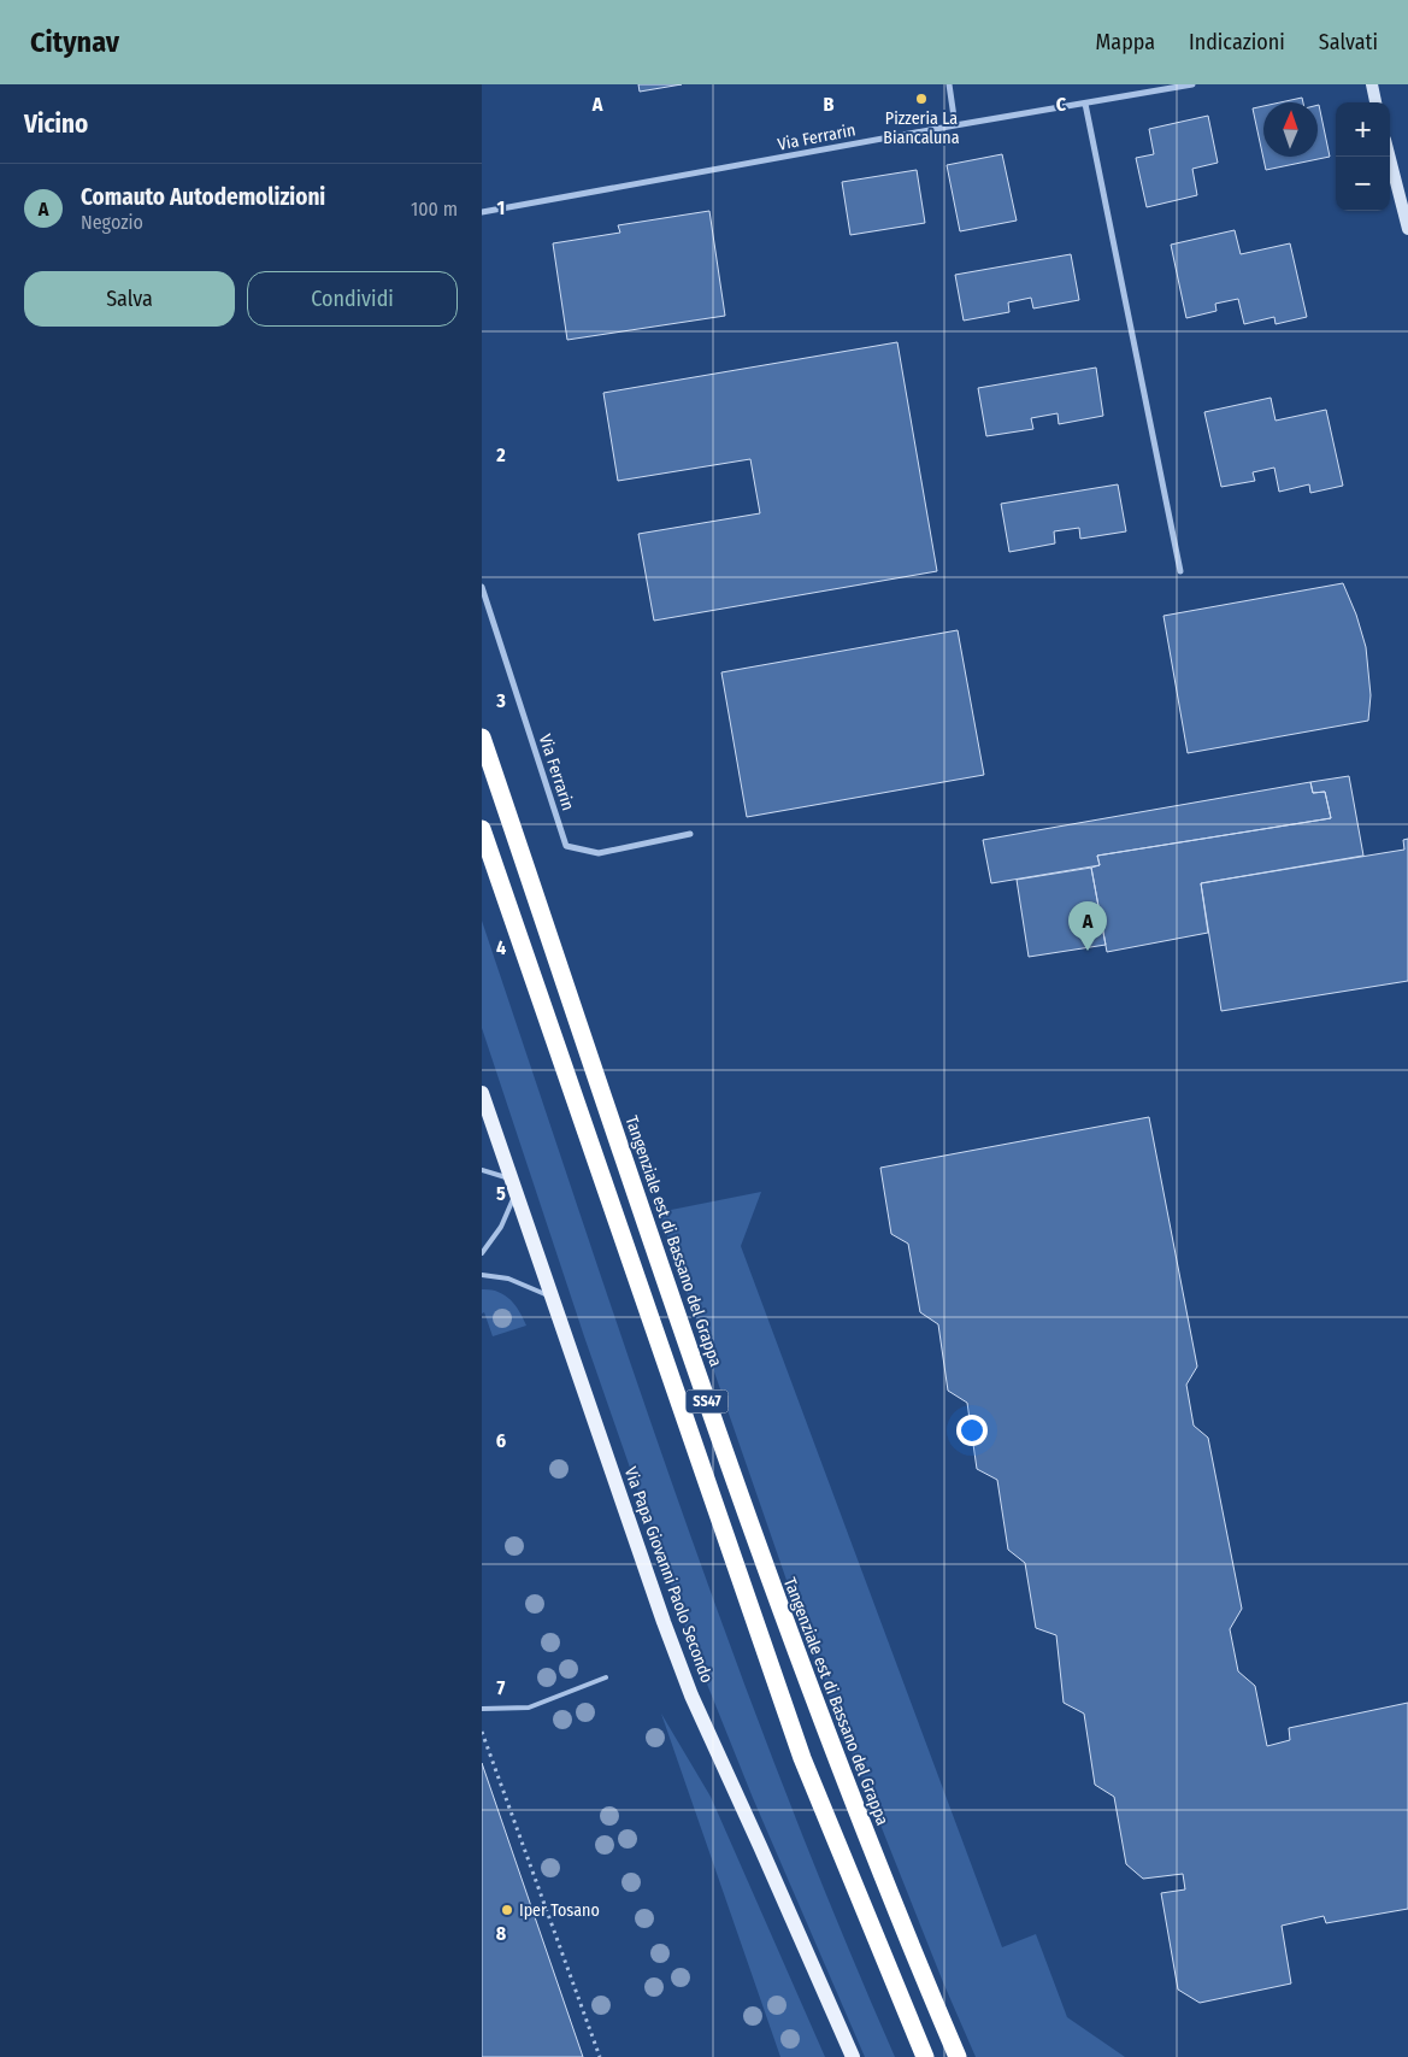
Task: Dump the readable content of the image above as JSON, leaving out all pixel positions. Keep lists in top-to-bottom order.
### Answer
{
  "streets": {
    "highway": ["Tangenziale est di Bassano del Grappa", "SS47"],
    "main road": ["Via Papa Giovanni Paolo Secondo"],
    "street": ["Via Ferrarin"]
  },
  "places": ["Pizzeria La Biancaluna", "Iper Tosano"],
  "north": "top",
  "page": {
    "header": "Citynav",
    "nav": ["Mappa", "Indicazioni", "Salvati"],
    "heading": "Vicino",
    "map_buttons": ["+", "−"],
    "list": [
      {
        "mark": "A",
        "name": "Comauto Autodemolizioni",
        "note": "Negozio",
        "value": "100 m"
      }
    ],
    "buttons": ["Salva", "Condividi"],
    "pins": "A"
  },
  "grid": {
    "columns": ["A", "B", "C"],
    "rows": [
      "1",
      "2",
      "3",
      "4",
      "5",
      "6",
      "7",
      "8"
    ]
  }
}
